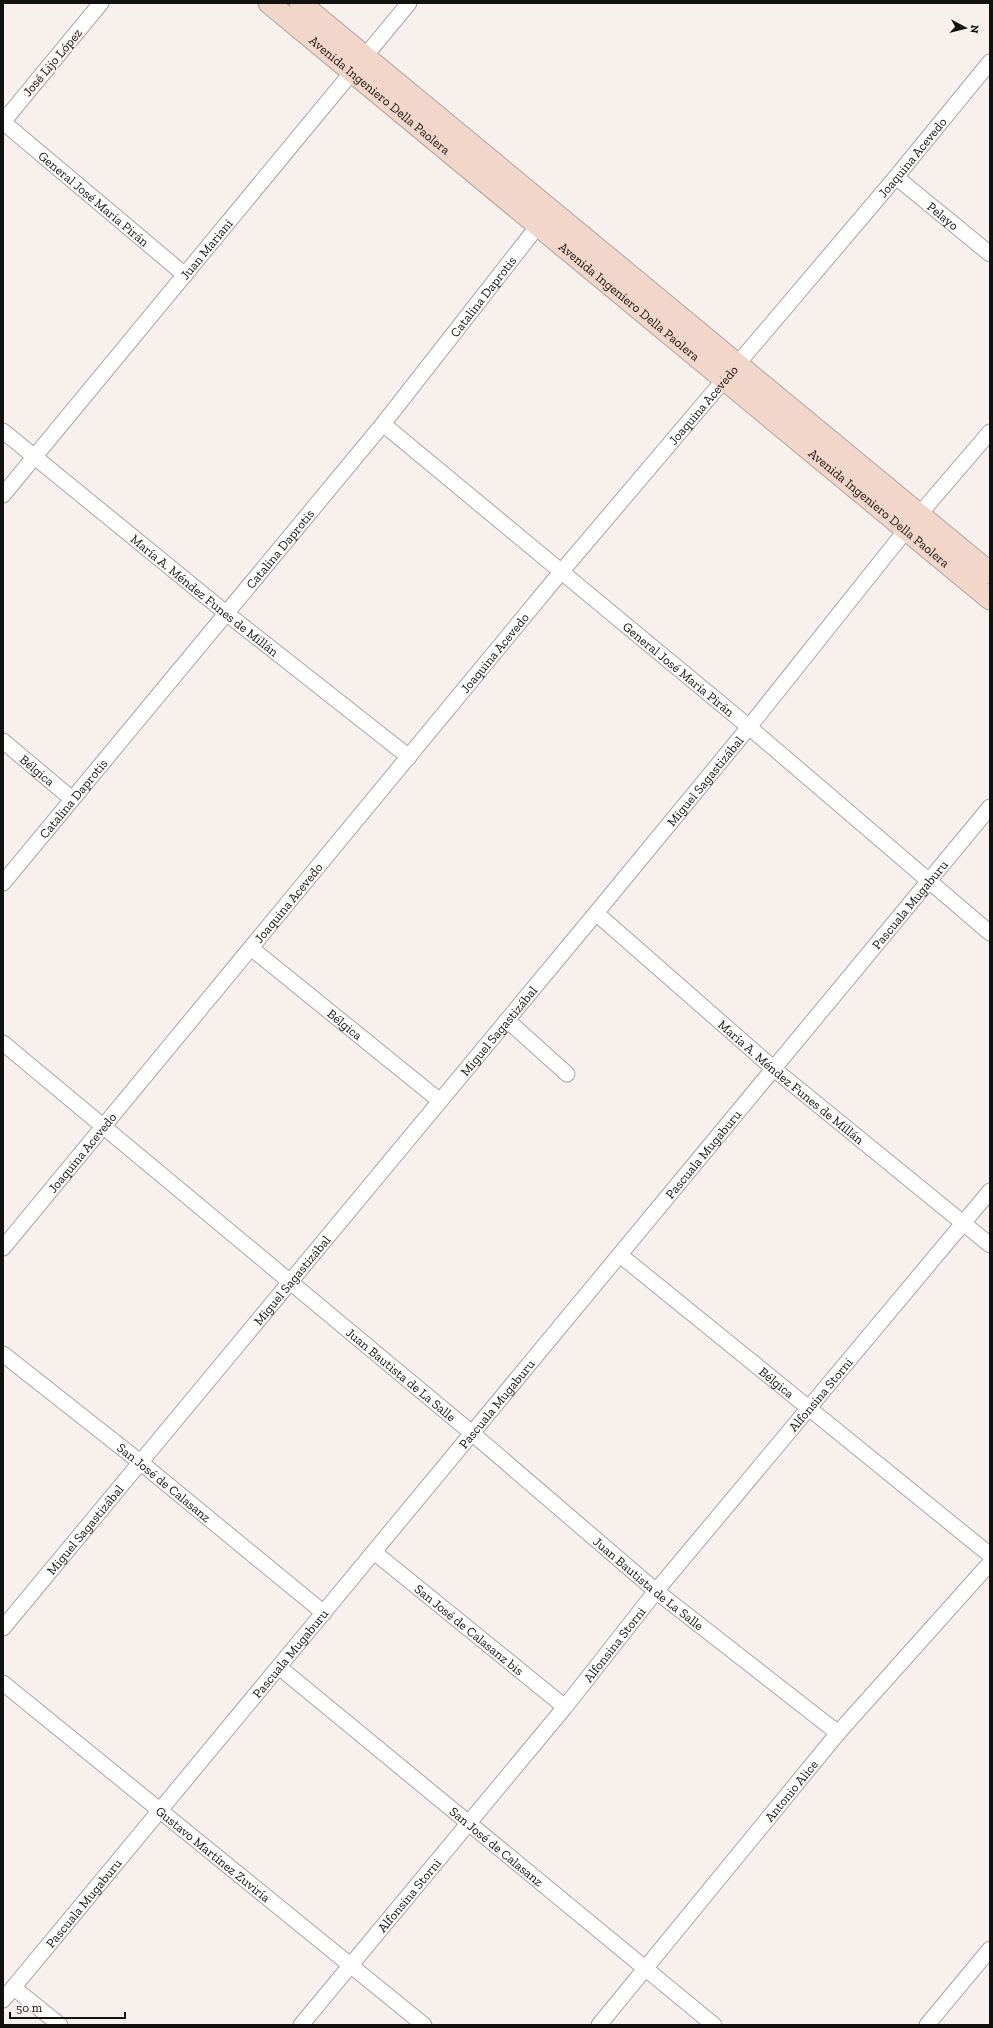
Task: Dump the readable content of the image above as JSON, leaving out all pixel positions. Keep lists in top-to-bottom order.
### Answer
{
  "streets": {
    "main road": ["Avenida Ingeniero Della Paolera"],
    "street": [
      "José Lijo López",
      "Joaquina Acevedo",
      "General José María Pirán",
      "Pelayo",
      "Juan Mariani",
      "Catalina Daprotis",
      "María A. Méndez Funes de Millán",
      "Bélgica",
      "Miguel Sagastizábal",
      "Pascuala Mugaburu",
      "Juan Bautista de La Salle",
      "Alfonsina Storni",
      "San José de Calasanz",
      "San José de Calasanz bis",
      "Antonio Alice",
      "Gustavo Martínez Zuviría"
    ]
  },
  "crossings": [
    ["José Lijo López", "General José María Pirán"],
    ["Avenida Ingeniero Della Paolera", "Joaquina Acevedo"],
    ["Avenida Ingeniero Della Paolera", "Juan Mariani"],
    ["Avenida Ingeniero Della Paolera", "Catalina Daprotis"],
    ["Avenida Ingeniero Della Paolera", "Miguel Sagastizábal"],
    ["Joaquina Acevedo", "General José María Pirán"],
    ["Joaquina Acevedo", "Pelayo"],
    ["Joaquina Acevedo", "María A. Méndez Funes de Millán"],
    ["Joaquina Acevedo", "Bélgica"],
    ["Joaquina Acevedo", "Juan Bautista de La Salle"],
    ["General José María Pirán", "Juan Mariani"],
    ["General José María Pirán", "Catalina Daprotis"],
    ["General José María Pirán", "Miguel Sagastizábal"],
    ["General José María Pirán", "Pascuala Mugaburu"],
    ["Juan Mariani", "María A. Méndez Funes de Millán"],
    ["Catalina Daprotis", "María A. Méndez Funes de Millán"],
    ["Catalina Daprotis", "Bélgica"],
    ["María A. Méndez Funes de Millán", "Miguel Sagastizábal"],
    ["María A. Méndez Funes de Millán", "Pascuala Mugaburu"],
    ["María A. Méndez Funes de Millán", "Alfonsina Storni"],
    ["Bélgica", "Miguel Sagastizábal"],
    ["Bélgica", "Pascuala Mugaburu"],
    ["Bélgica", "Alfonsina Storni"],
    ["Miguel Sagastizábal", "Juan Bautista de La Salle"],
    ["Miguel Sagastizábal", "San José de Calasanz"],
    ["Pascuala Mugaburu", "Juan Bautista de La Salle"],
    ["Pascuala Mugaburu", "San José de Calasanz"],
    ["Pascuala Mugaburu", "San José de Calasanz bis"],
    ["Pascuala Mugaburu", "Gustavo Martínez Zuviría"],
    ["Juan Bautista de La Salle", "Alfonsina Storni"],
    ["Juan Bautista de La Salle", "Antonio Alice"],
    ["Alfonsina Storni", "San José de Calasanz"],
    ["Alfonsina Storni", "San José de Calasanz bis"],
    ["Alfonsina Storni", "Gustavo Martínez Zuviría"],
    ["San José de Calasanz", "Antonio Alice"]
  ],
  "scale_bar": "50 m",
  "north": "right"
}
